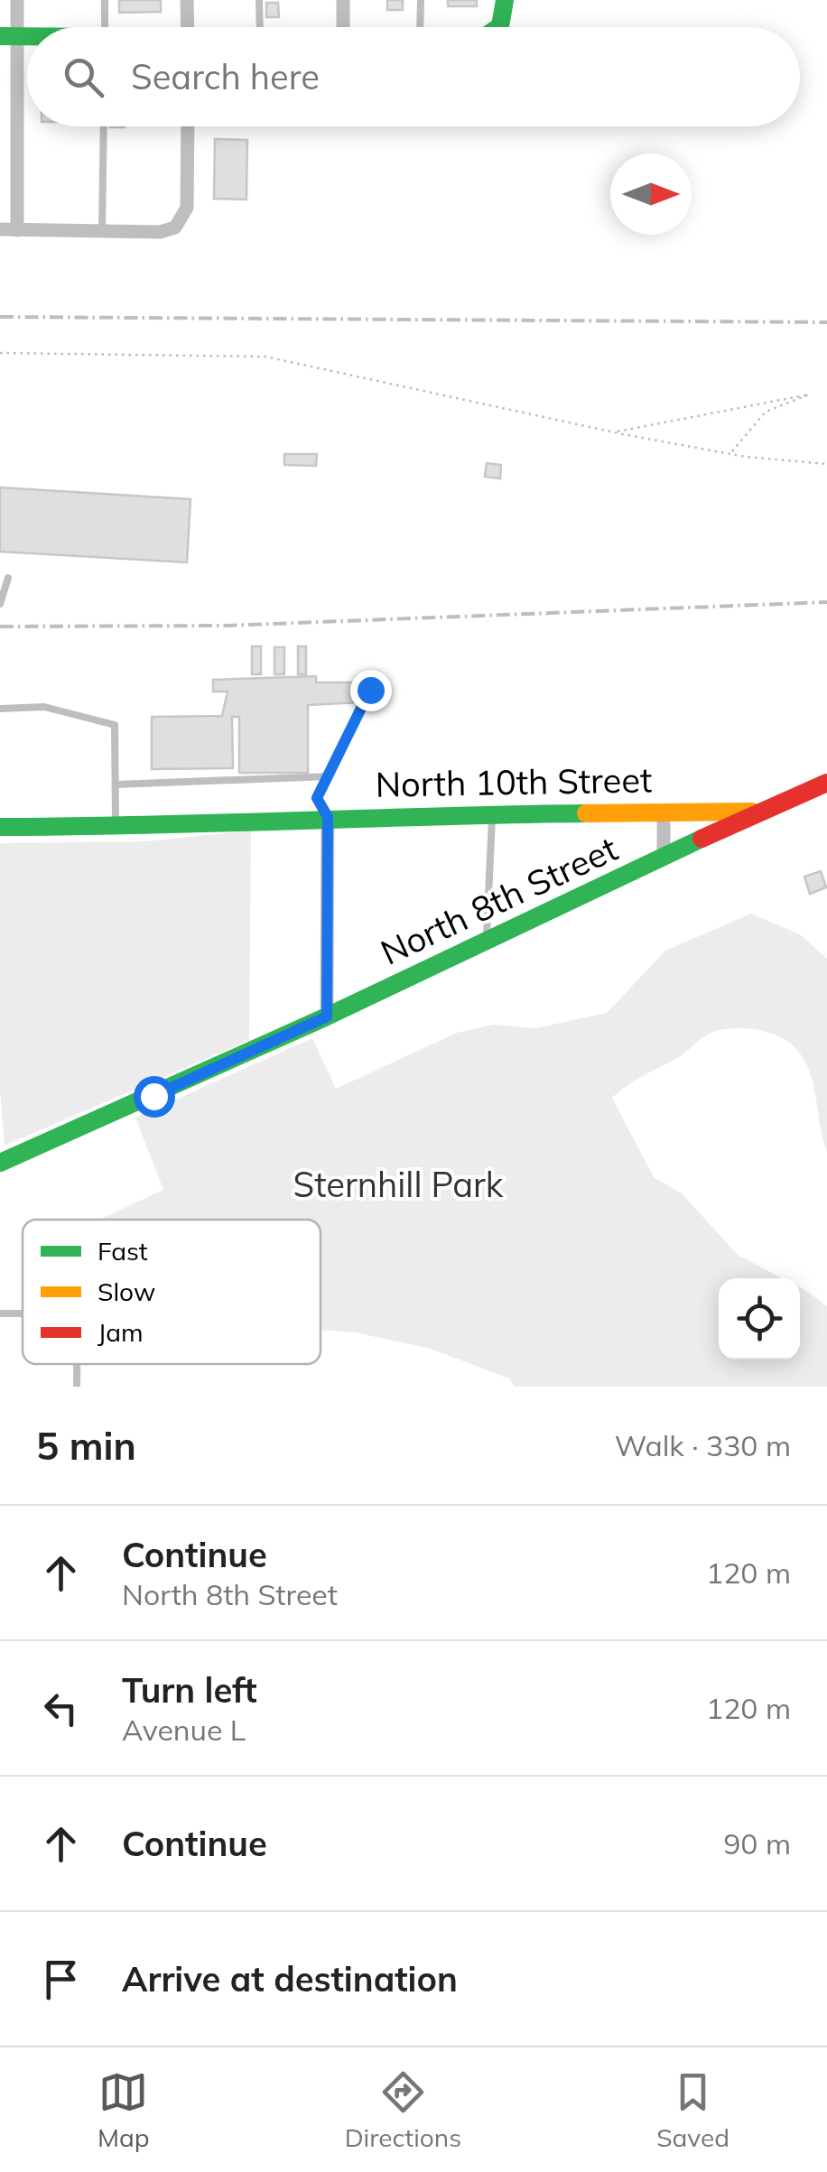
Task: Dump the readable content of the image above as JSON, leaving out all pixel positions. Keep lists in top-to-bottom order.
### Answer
{
  "streets": {
    "street": ["North 10th Street", "North 8th Street"]
  },
  "crossings": [
    ["North 10th Street", "North 8th Street"]
  ],
  "parks": ["Sternhill Park"],
  "legend": ["Fast", "Slow", "Jam"],
  "north": "right",
  "page": {
    "search": "Search here",
    "heading": ["5 min", "Walk · 330 m"],
    "list": [
      ["Continue", "North 8th Street", "120 m"],
      ["Turn left", "Avenue L", "120 m"],
      ["Continue", "90 m"],
      "Arrive at destination"
    ],
    "nav": ["Map", "Directions", "Saved"]
  }
}
